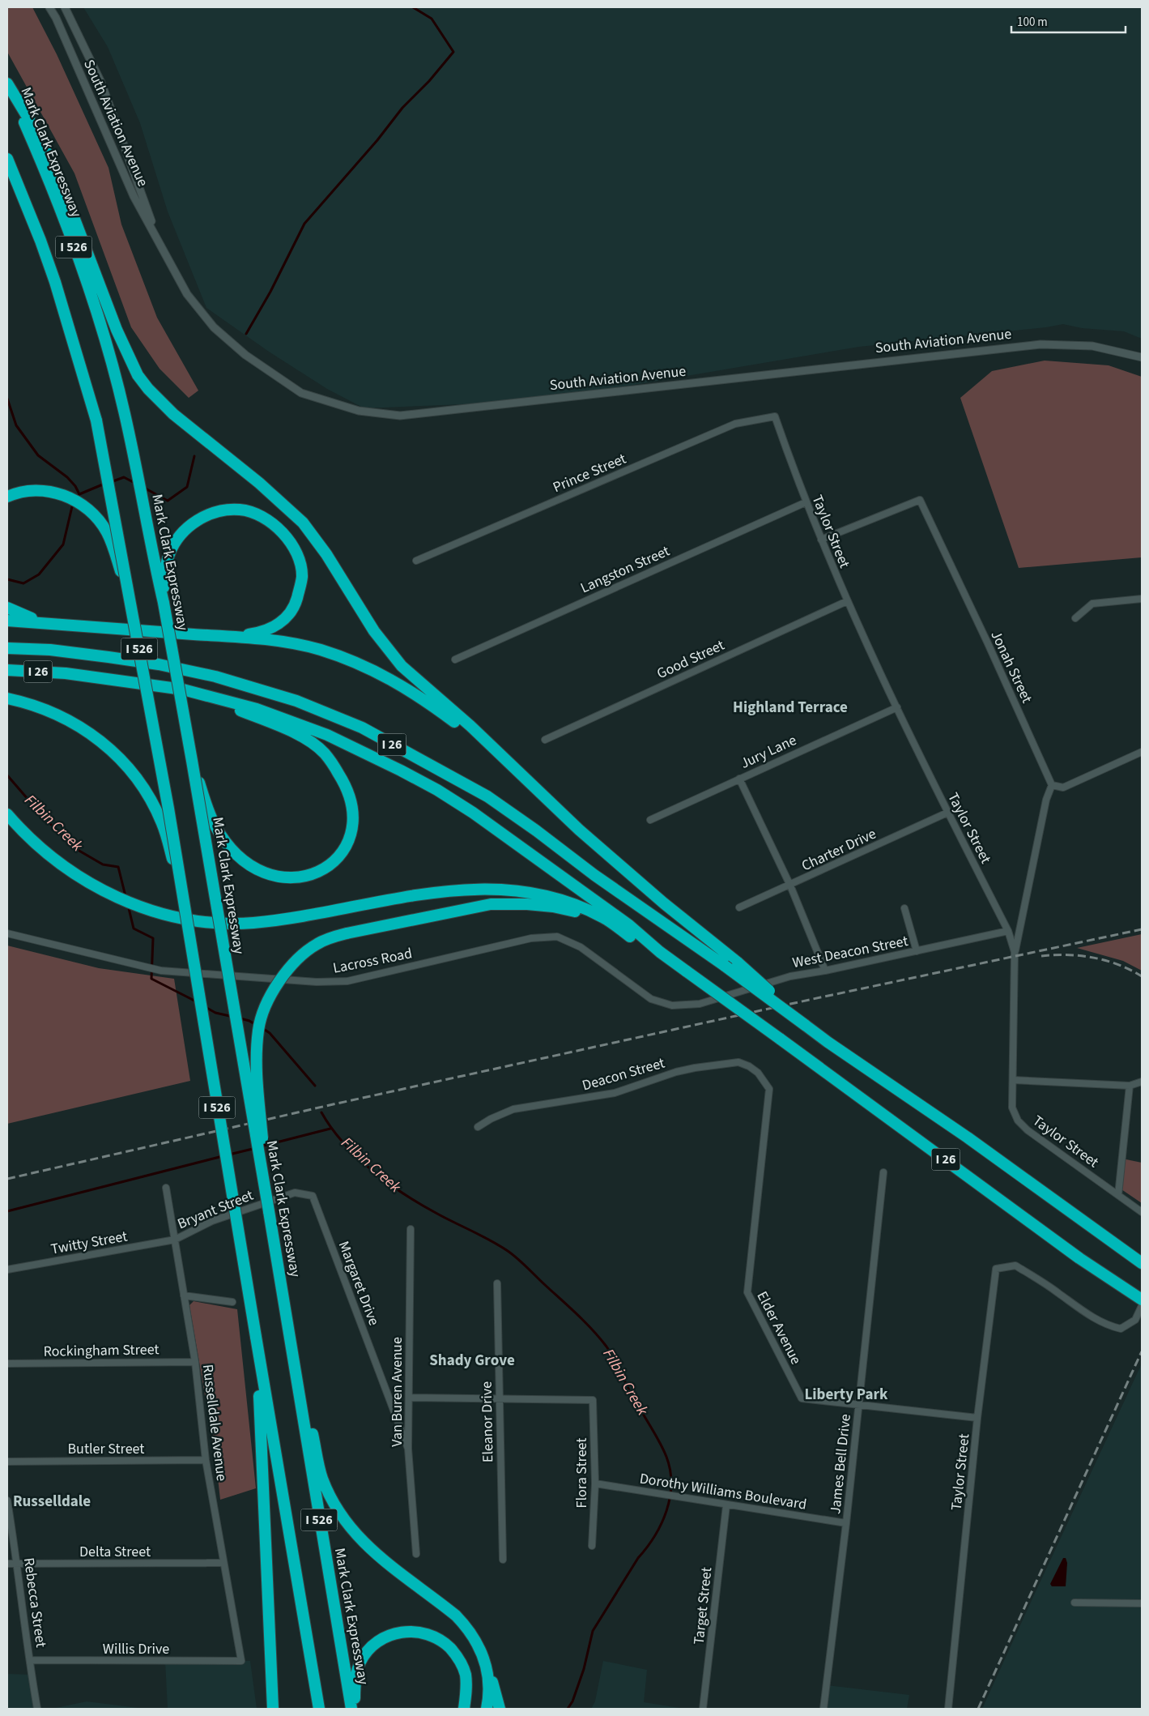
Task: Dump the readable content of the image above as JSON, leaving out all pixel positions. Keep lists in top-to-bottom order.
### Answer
{
  "streets": {
    "highway": ["Mark Clark Expressway", "I 526", "I 26"],
    "street": [
      "South Aviation Avenue",
      "Prince Street",
      "Taylor Street",
      "Langston Street",
      "Good Street",
      "Jonah Street",
      "Jury Lane",
      "Charter Drive",
      "West Deacon Street",
      "Lacross Road",
      "Deacon Street",
      "Bryant Street",
      "Twitty Street",
      "Margaret Drive",
      "Elder Avenue",
      "Rockingham Street",
      "Van Buren Avenue",
      "Eleanor Drive",
      "Russelldale Avenue",
      "Butler Street",
      "James Bell Drive",
      "Flora Street",
      "Dorothy Williams Boulevard",
      "Delta Street",
      "Rebecca Street",
      "Target Street",
      "Willis Drive"
    ]
  },
  "crossings": [
    ["Prince Street", "Taylor Street"],
    ["Taylor Street", "Langston Street"],
    ["Taylor Street", "Good Street"],
    ["Taylor Street", "Jonah Street"],
    ["Taylor Street", "Jury Lane"],
    ["Taylor Street", "Charter Drive"],
    ["Taylor Street", "West Deacon Street"],
    ["Taylor Street", "Elder Avenue"],
    ["West Deacon Street", "Lacross Road"],
    ["Deacon Street", "Elder Avenue"],
    ["Bryant Street", "Twitty Street"],
    ["Bryant Street", "Margaret Drive"],
    ["Bryant Street", "Russelldale Avenue"],
    ["Twitty Street", "Russelldale Avenue"],
    ["Margaret Drive", "Van Buren Avenue"],
    ["Elder Avenue", "James Bell Drive"],
    ["Rockingham Street", "Russelldale Avenue"],
    ["Eleanor Drive", "Flora Street"],
    ["Russelldale Avenue", "Butler Street"],
    ["Russelldale Avenue", "Delta Street"],
    ["Russelldale Avenue", "Willis Drive"],
    ["James Bell Drive", "Dorothy Williams Boulevard"],
    ["Flora Street", "Dorothy Williams Boulevard"],
    ["Dorothy Williams Boulevard", "Target Street"],
    ["Delta Street", "Rebecca Street"],
    ["Rebecca Street", "Willis Drive"]
  ],
  "districts": [
    "Highland Terrace",
    "Shady Grove",
    "Liberty Park",
    "Russelldale"
  ],
  "water": ["Filbin Creek"],
  "scale_bar": "100 m"
}
